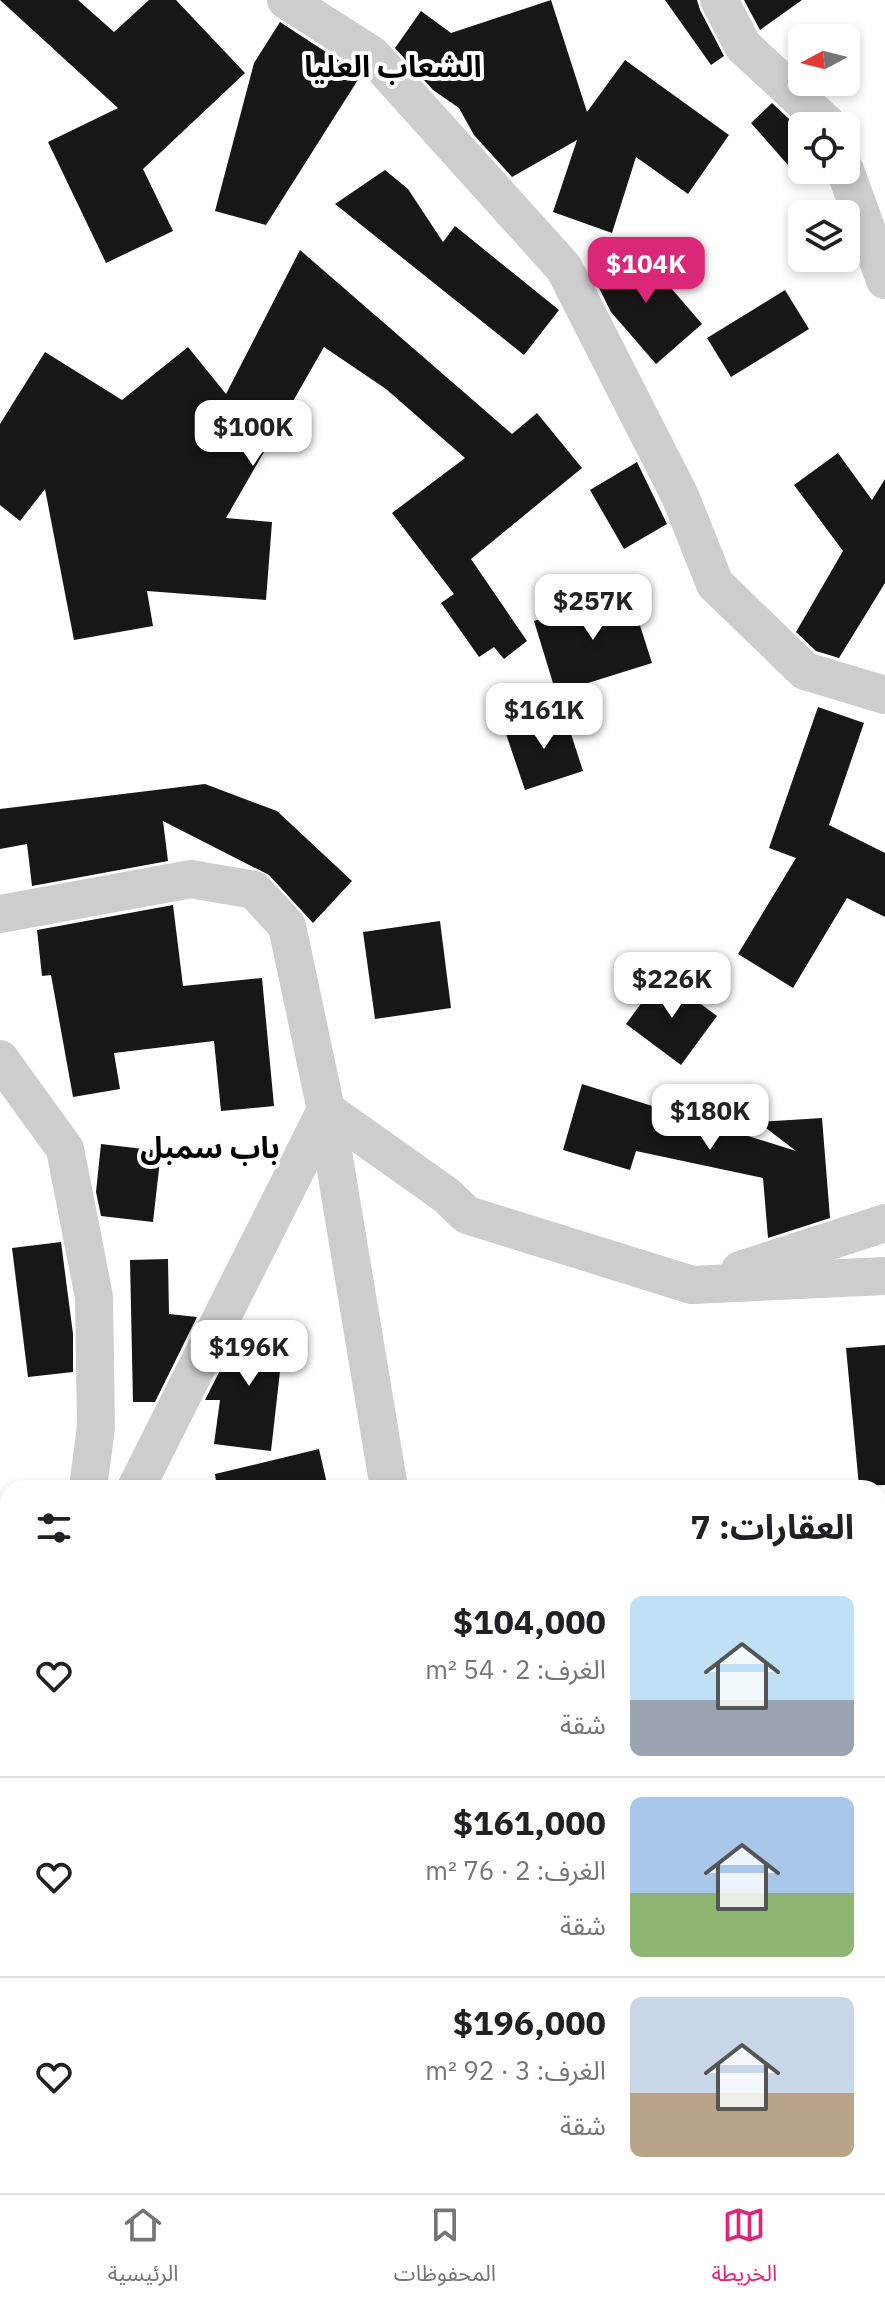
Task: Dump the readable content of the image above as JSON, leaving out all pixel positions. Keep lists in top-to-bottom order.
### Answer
{
  "districts": ["الشعاب العليا", "باب سمبل"],
  "north": "left",
  "page": {
    "price": [
      "$104K",
      "$100K",
      "$257K",
      "$161K",
      "$226K",
      "$180K",
      "$196K"
    ],
    "heading": "العقارات: 7",
    "list": [
      {
        "name": "$104,000",
        "note": "الغرف: 2 · 54 m² · شقة"
      },
      {
        "name": "$161,000",
        "note": "الغرف: 2 · 76 m² · شقة"
      },
      {
        "name": "$196,000",
        "note": "الغرف: 3 · 92 m² · شقة"
      }
    ],
    "tabs": ["الخريطة", "المحفوظات", "الرئيسية"]
  }
}
